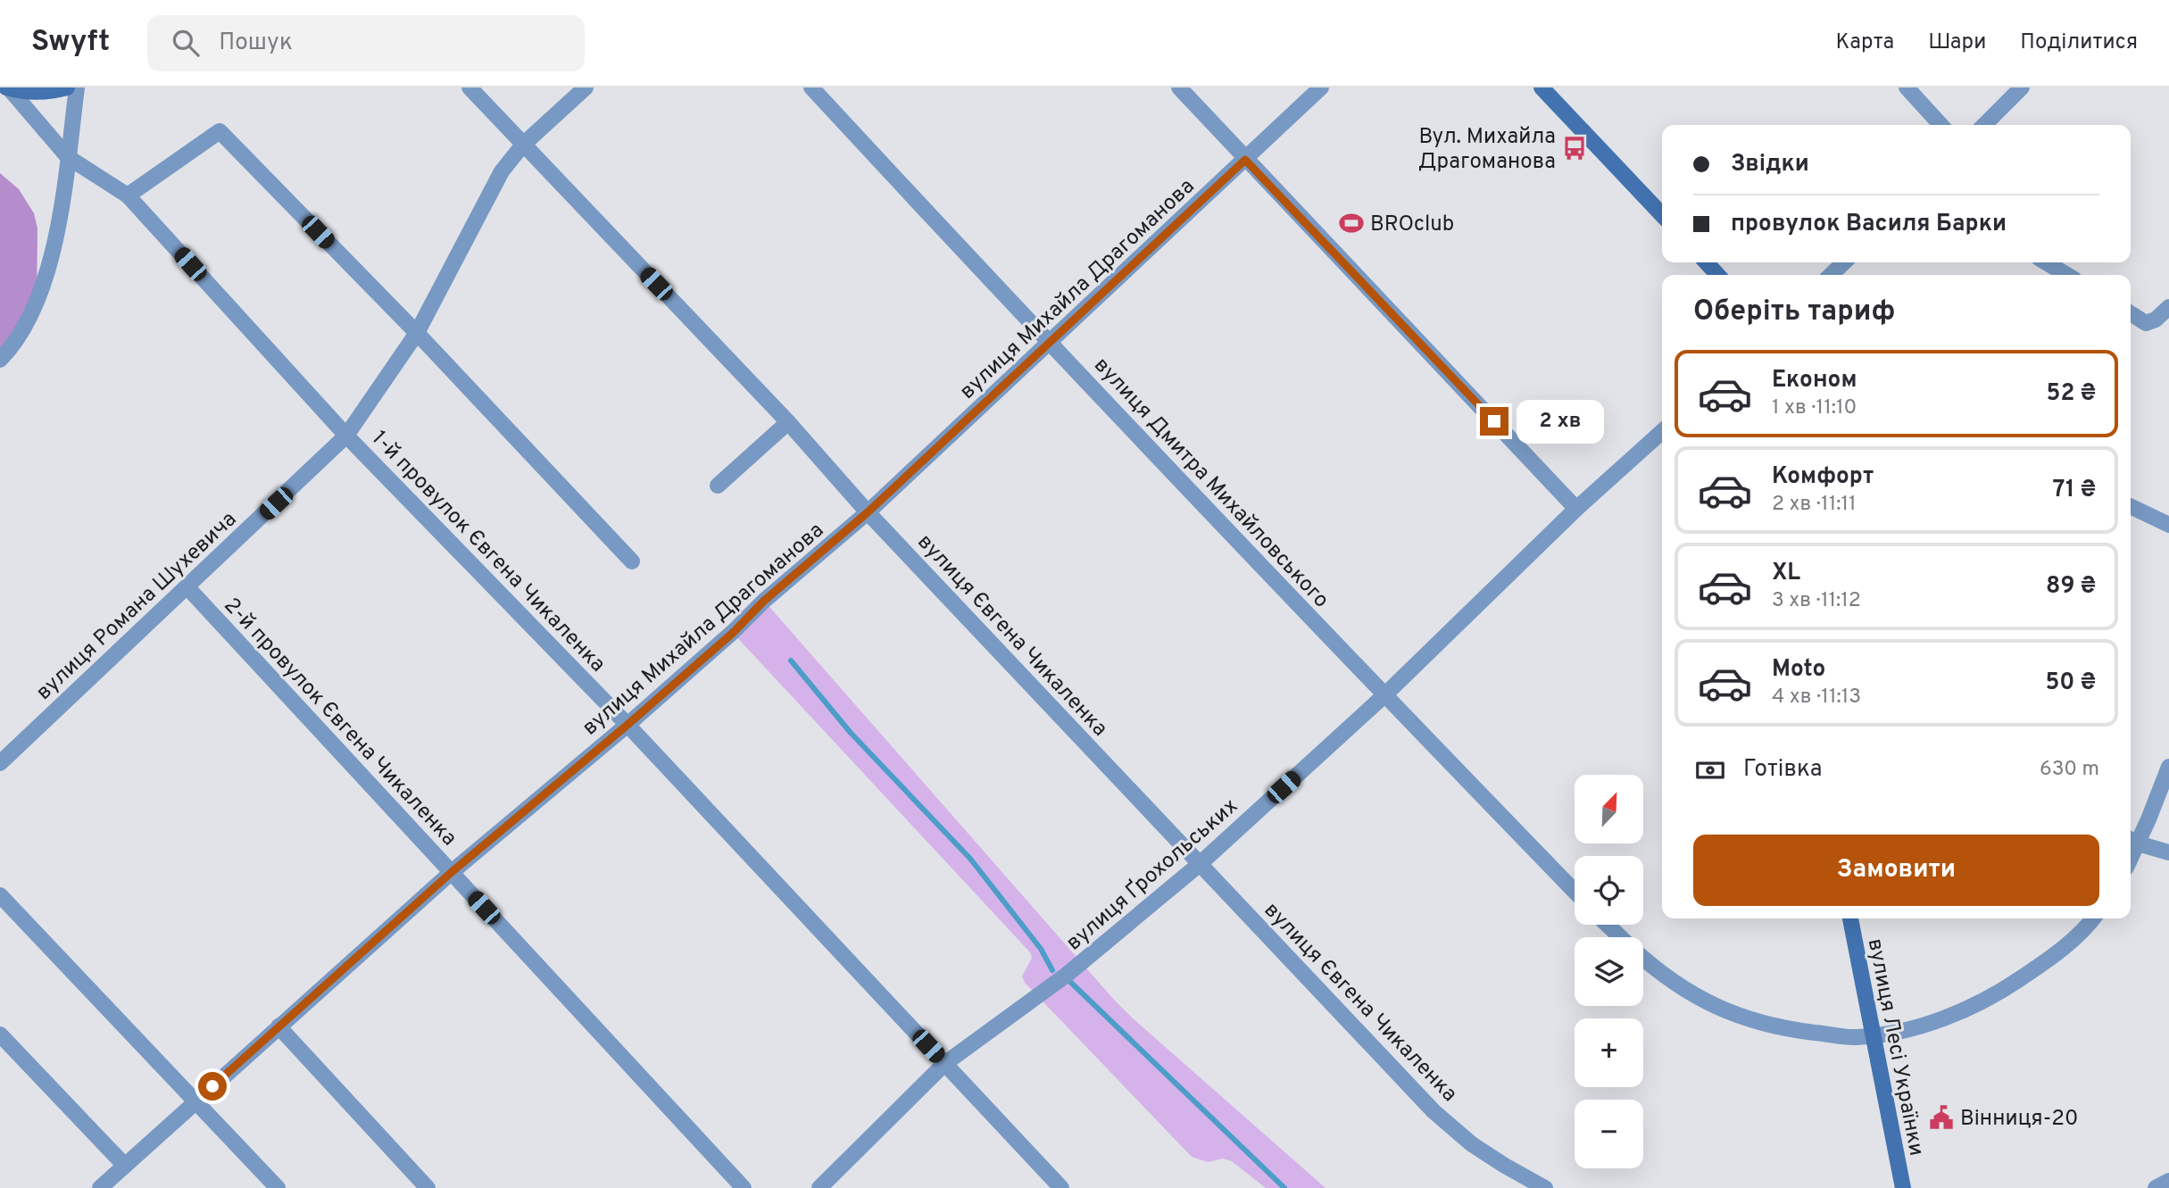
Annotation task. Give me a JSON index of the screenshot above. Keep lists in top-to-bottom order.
{
  "streets": {
    "main road": ["вулиця Лесі Українки"],
    "street": [
      "вулиця Михайла Драгоманова",
      "вулиця Дмитра Михайловського",
      "1-й провулок Євгена Чикаленка",
      "вулиця Романа Шухевича",
      "вулиця Євгена Чикаленка",
      "2-й провулок Євгена Чикаленка",
      "вулиця Ґрохольських"
    ]
  },
  "crossings": [
    ["вулиця Михайла Драгоманова", "вулиця Дмитра Михайловського"],
    ["вулиця Михайла Драгоманова", "1-й провулок Євгена Чикаленка"],
    ["вулиця Михайла Драгоманова", "вулиця Євгена Чикаленка"],
    ["вулиця Михайла Драгоманова", "2-й провулок Євгена Чикаленка"],
    ["вулиця Дмитра Михайловського", "вулиця Ґрохольських"],
    ["1-й провулок Євгена Чикаленка", "вулиця Романа Шухевича"],
    ["1-й провулок Євгена Чикаленка", "вулиця Ґрохольських"],
    ["вулиця Романа Шухевича", "вулиця Євгена Чикаленка"],
    ["вулиця Романа Шухевича", "2-й провулок Євгена Чикаленка"],
    ["вулиця Євгена Чикаленка", "вулиця Ґрохольських"]
  ],
  "places": {
    "bus stop": ["Вул. Михайла Драгоманова"],
    "sports": ["BROclub"],
    "public building": ["Вінниця-20"]
  },
  "north": "top right",
  "page": {
    "header": "Swyft",
    "search": "Пошук",
    "nav": ["Карта", "Шари", "Поділитися"],
    "banner": ["Звідки", "провулок Василя Барки"],
    "heading": "Оберіть тариф",
    "list": [
      {
        "name": "Економ",
        "note": "1 хв · 11:10",
        "value": "52 ₴"
      },
      {
        "name": "Комфорт",
        "note": "2 хв · 11:11",
        "value": "71 ₴"
      },
      {
        "name": "XL",
        "note": "3 хв · 11:12",
        "value": "89 ₴"
      },
      {
        "name": "Moto",
        "note": "4 хв · 11:13",
        "value": "50 ₴"
      }
    ],
    "bubble": "2 хв",
    "pay": ["Готівка", "630 m"],
    "map_buttons": ["+", "−"],
    "buttons": "Замовити"
  }
}
